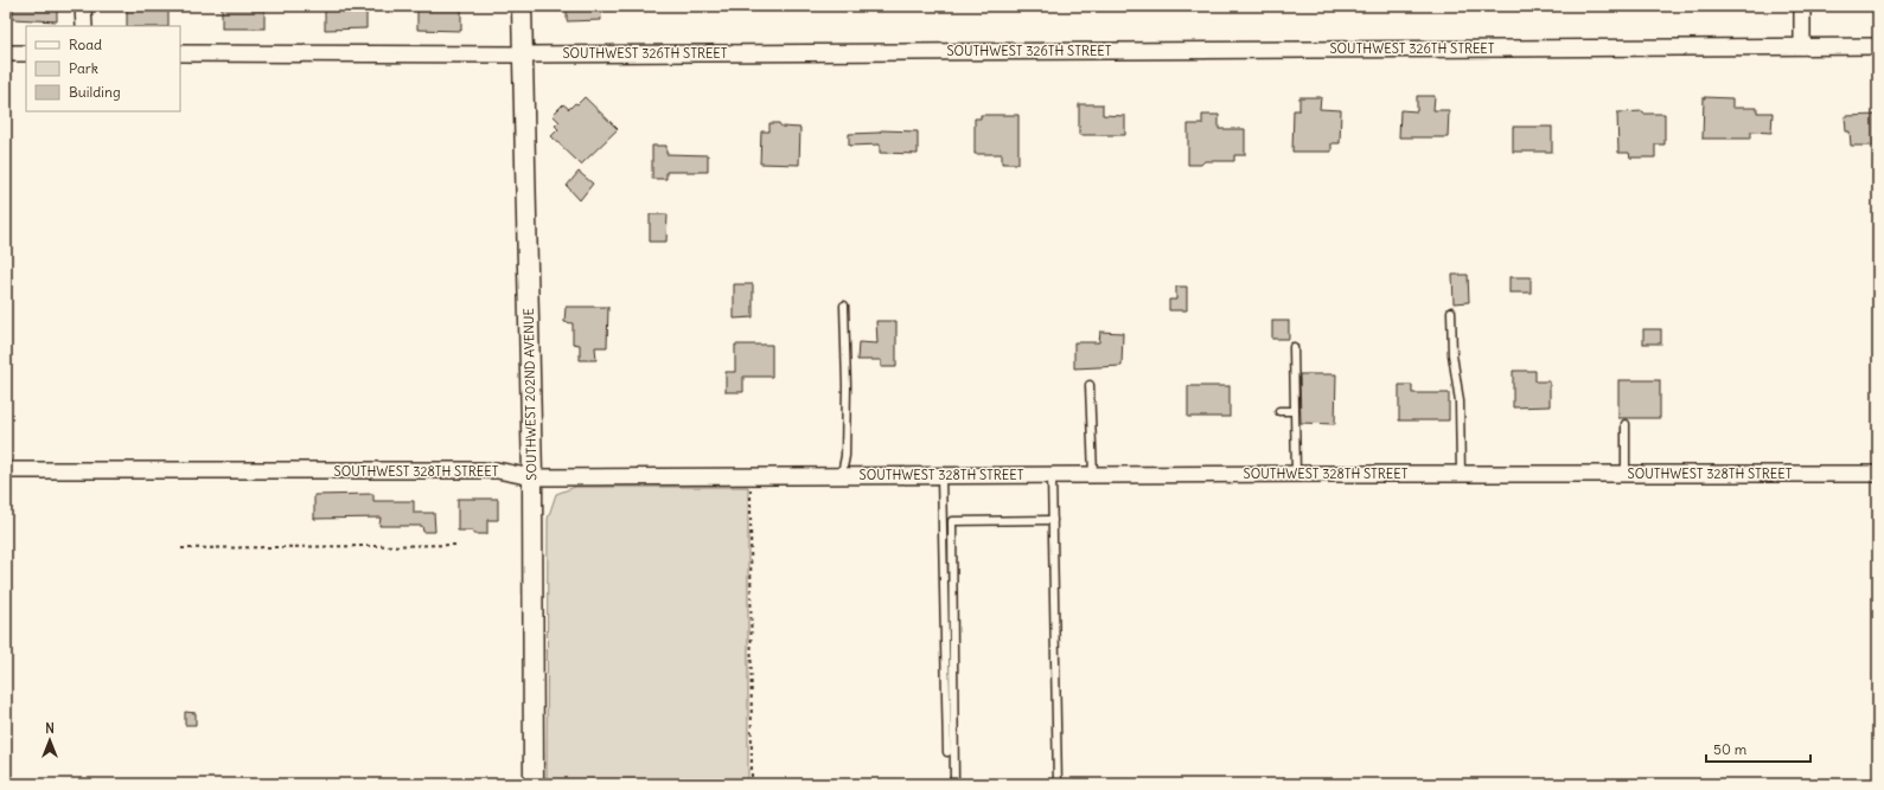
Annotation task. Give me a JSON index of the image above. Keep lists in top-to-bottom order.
{
  "streets": {
    "street": ["SOUTHWEST 326TH STREET", "SOUTHWEST 202ND AVENUE", "SOUTHWEST 328TH STREET"]
  },
  "crossings": [
    ["SOUTHWEST 326TH STREET", "SOUTHWEST 202ND AVENUE"],
    ["SOUTHWEST 202ND AVENUE", "SOUTHWEST 328TH STREET"]
  ],
  "legend": ["Road", "Park", "Building"],
  "scale_bar": "50 m",
  "north": "top"
}
